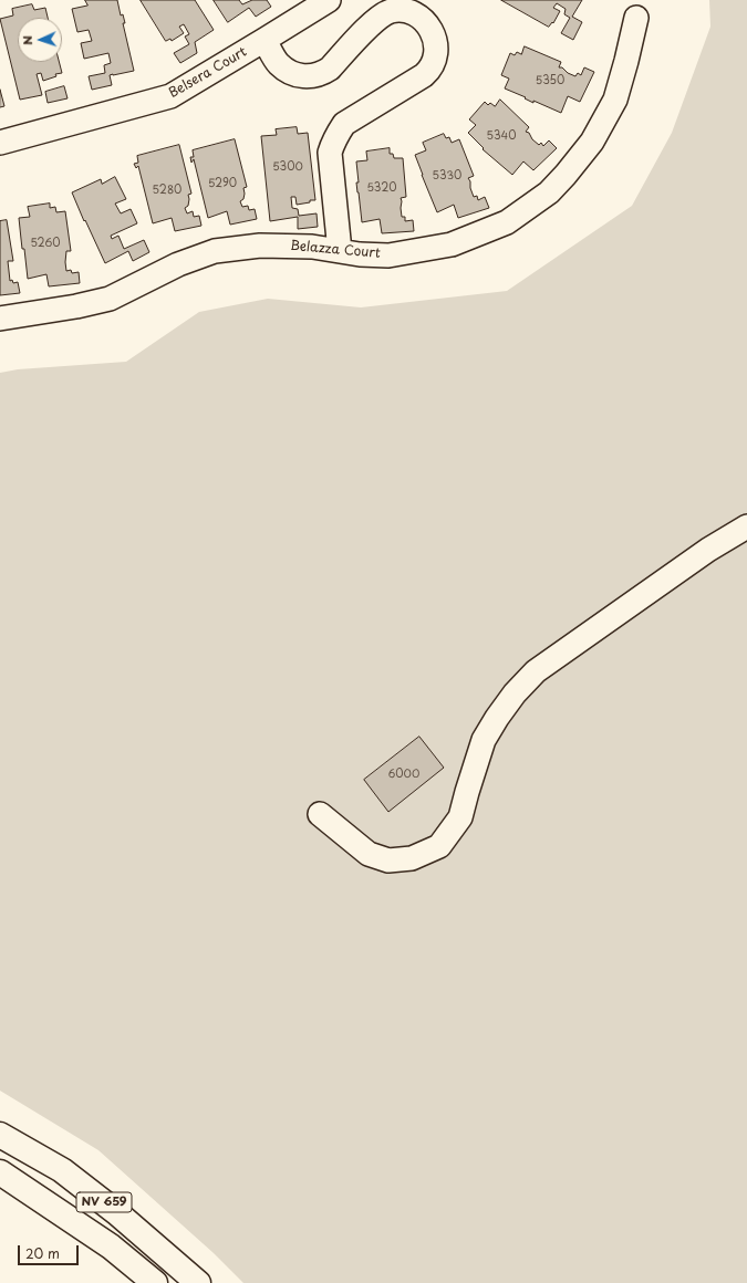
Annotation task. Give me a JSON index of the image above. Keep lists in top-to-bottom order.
{
  "streets": {
    "main road": ["NV 659"],
    "street": ["Belsera Court", "Belazza Court"]
  },
  "house_numbers": [
    "5350",
    "5340",
    "5300",
    "5330",
    "5290",
    "5320",
    "5280",
    "5260",
    "6000"
  ],
  "scale_bar": "20 m",
  "north": "left"
}
